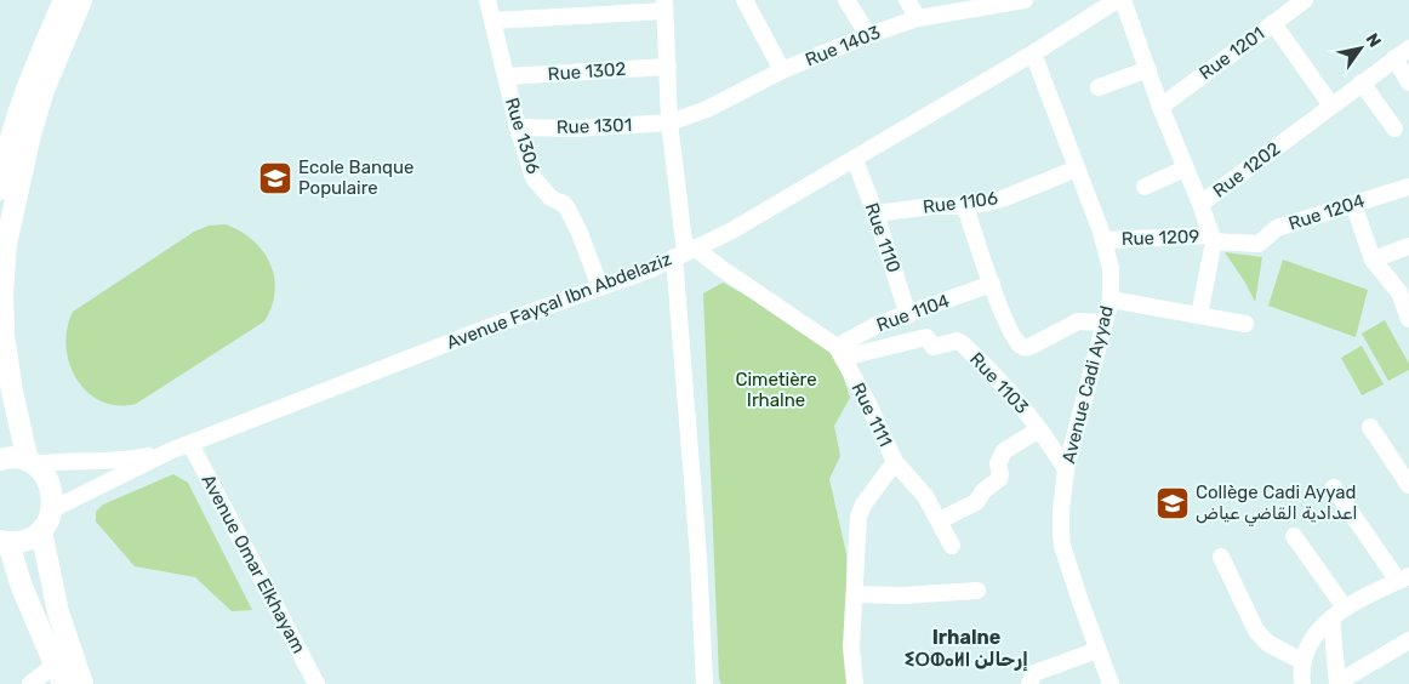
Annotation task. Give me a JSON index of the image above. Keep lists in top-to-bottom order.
{
  "streets": {
    "street": [
      "Rue 1403",
      "Rue 1201",
      "Rue 1302",
      "Rue 1301",
      "Rue 1306",
      "Rue 1202",
      "Rue 1106",
      "Rue 1204",
      "Rue 1110",
      "Rue 1209",
      "Avenue Fayçal Ibn Abdelaziz",
      "Rue 1104",
      "Rue 1103",
      "Avenue Cadi Ayyad",
      "Rue 1111",
      "Avenue Omar Elkhayam"
    ]
  },
  "crossings": [
    ["Rue 1403", "Rue 1301"],
    ["Rue 1201", "Rue 1202"],
    ["Rue 1302", "Rue 1306"],
    ["Rue 1301", "Rue 1306"],
    ["Rue 1306", "Avenue Fayçal Ibn Abdelaziz"],
    ["Rue 1202", "Avenue Fayçal Ibn Abdelaziz"],
    ["Rue 1106", "Rue 1110"],
    ["Rue 1106", "Avenue Cadi Ayyad"],
    ["Rue 1204", "Rue 1209"],
    ["Rue 1110", "Avenue Fayçal Ibn Abdelaziz"],
    ["Rue 1110", "Rue 1104"],
    ["Rue 1110", "Rue 1103"],
    ["Rue 1209", "Avenue Cadi Ayyad"],
    ["Avenue Fayçal Ibn Abdelaziz", "Avenue Cadi Ayyad"],
    ["Avenue Fayçal Ibn Abdelaziz", "Rue 1111"],
    ["Avenue Fayçal Ibn Abdelaziz", "Avenue Omar Elkhayam"],
    ["Rue 1104", "Rue 1103"],
    ["Rue 1104", "Rue 1111"],
    ["Rue 1103", "Avenue Cadi Ayyad"],
    ["Rue 1103", "Rue 1111"]
  ],
  "districts": ["Irhalne ⵉⵔⵀⴰⵍⵏ إرحالن"],
  "parks": ["Cimetière Irhalne"],
  "places": {
    "school or university": ["Ecole Banque Populaire", "Collège Cadi Ayyad اعدادية القاضي عياض"]
  },
  "north": "top right"
}
